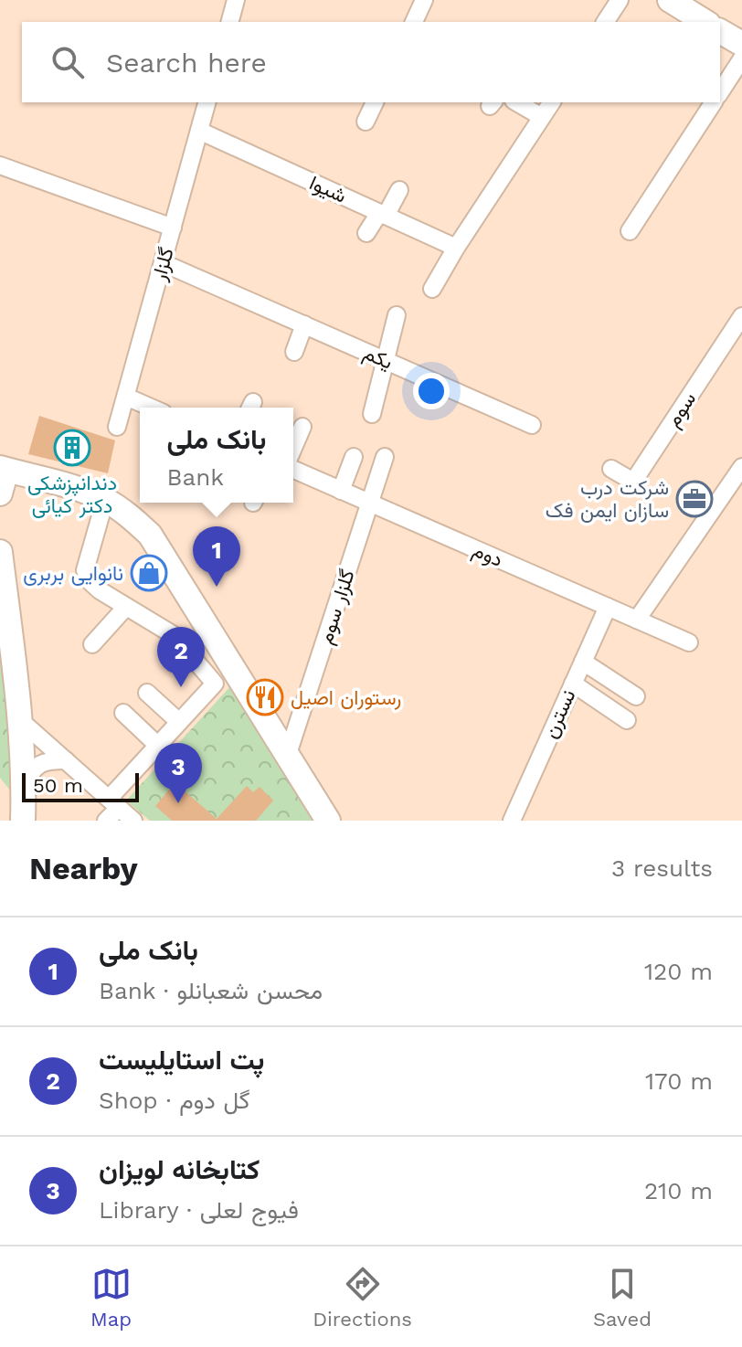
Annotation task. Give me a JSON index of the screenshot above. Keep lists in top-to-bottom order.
{
  "streets": {
    "street": [
      "شیوا",
      "گلزار",
      "یکم",
      "سوم",
      "دوم",
      "گلزار سوم",
      "نسترن"
    ]
  },
  "crossings": [
    ["شیوا", "گلزار"],
    ["گلزار", "یکم"],
    ["دوم", "گلزار سوم"],
    ["دوم", "نسترن"]
  ],
  "places": {
    "building": ["دندانپزشکی دکتر کیائی"],
    "office": ["شرکت درب سازان ایمن فک"],
    "shop": ["نانوایی بربری"],
    "restaurant": ["رستوران اصیل"]
  },
  "scale_bar": "50 m",
  "page": {
    "search": "Search here",
    "popup": ["بانک ملی", "Bank"],
    "pins": ["1", "2", "3"],
    "scale": "50 m",
    "heading": ["Nearby", "3 results"],
    "list": [
      {
        "mark": "1",
        "name": "بانک ملی",
        "note": "Bank · محسن شعبانلو",
        "value": "120 m"
      },
      {
        "mark": "2",
        "name": "پت استایلیست",
        "note": "Shop · گل دوم",
        "value": "170 m"
      },
      {
        "mark": "3",
        "name": "کتابخانه لویزان",
        "note": "Library · فیوج لعلی",
        "value": "210 m"
      }
    ],
    "nav": ["Map", "Directions", "Saved"]
  }
}
